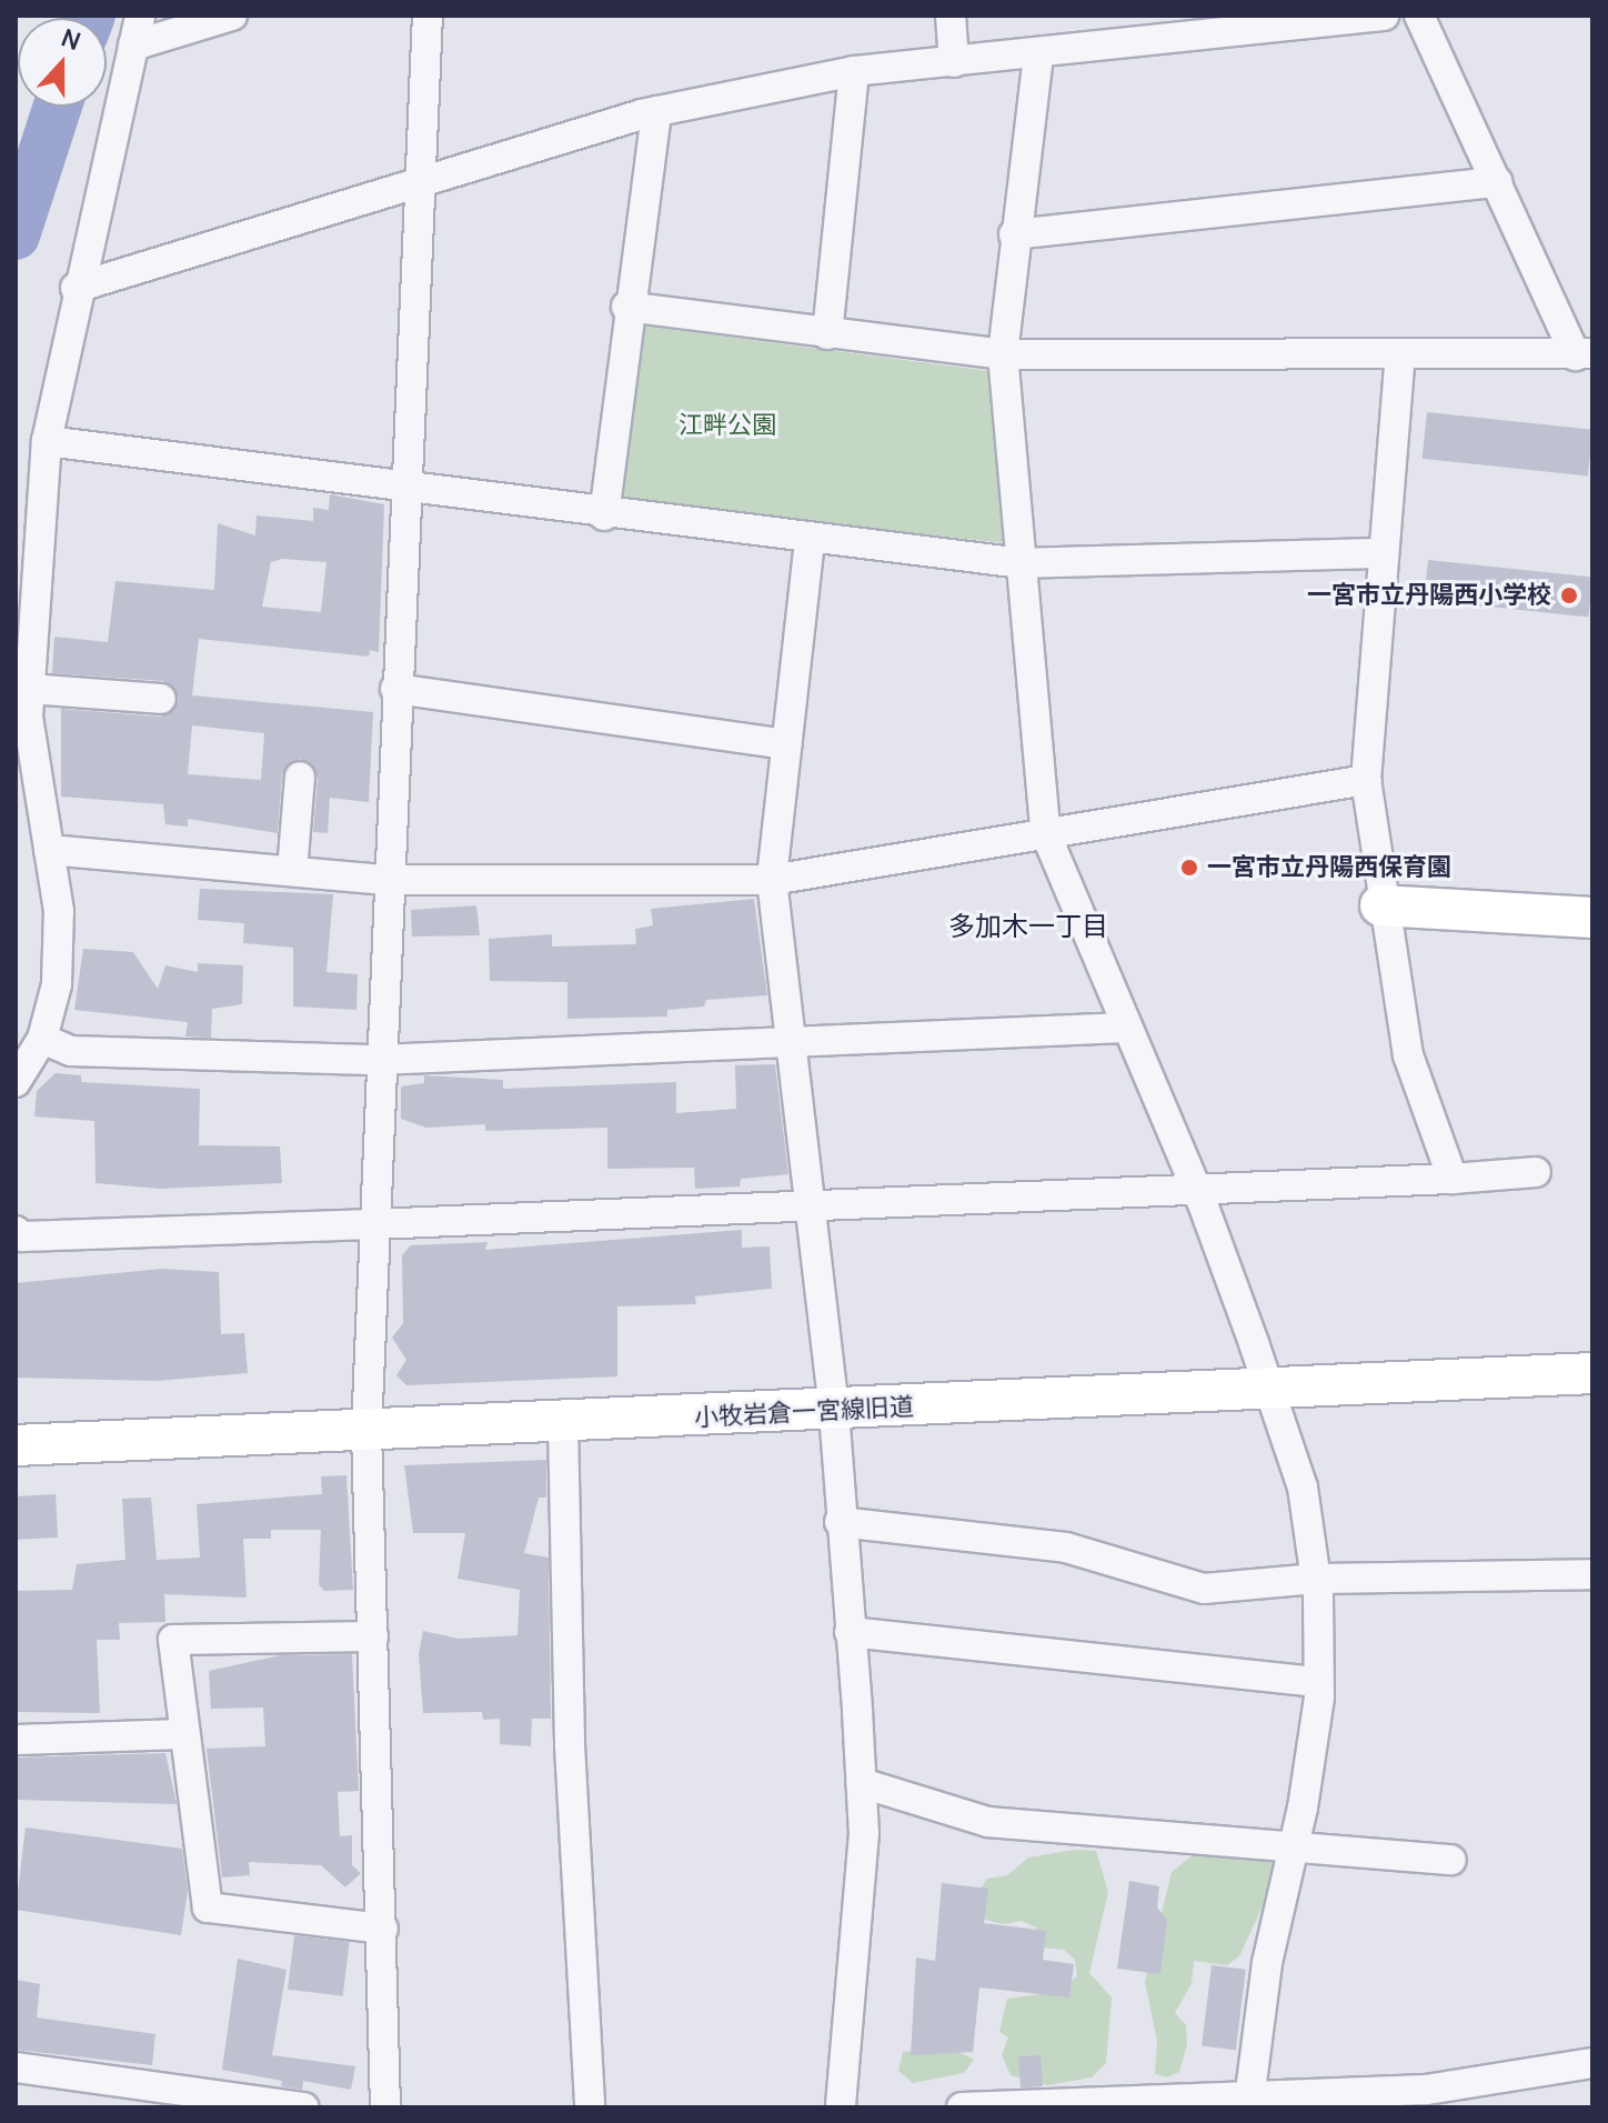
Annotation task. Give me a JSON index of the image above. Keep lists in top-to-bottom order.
{
  "streets": {
    "street": ["小牧岩倉一宮線旧道"]
  },
  "districts": ["多加木一丁目"],
  "parks": ["江畔公園"],
  "places": ["一宮市立丹陽西小学校", "一宮市立丹陽西保育園"],
  "north": "top"
}
